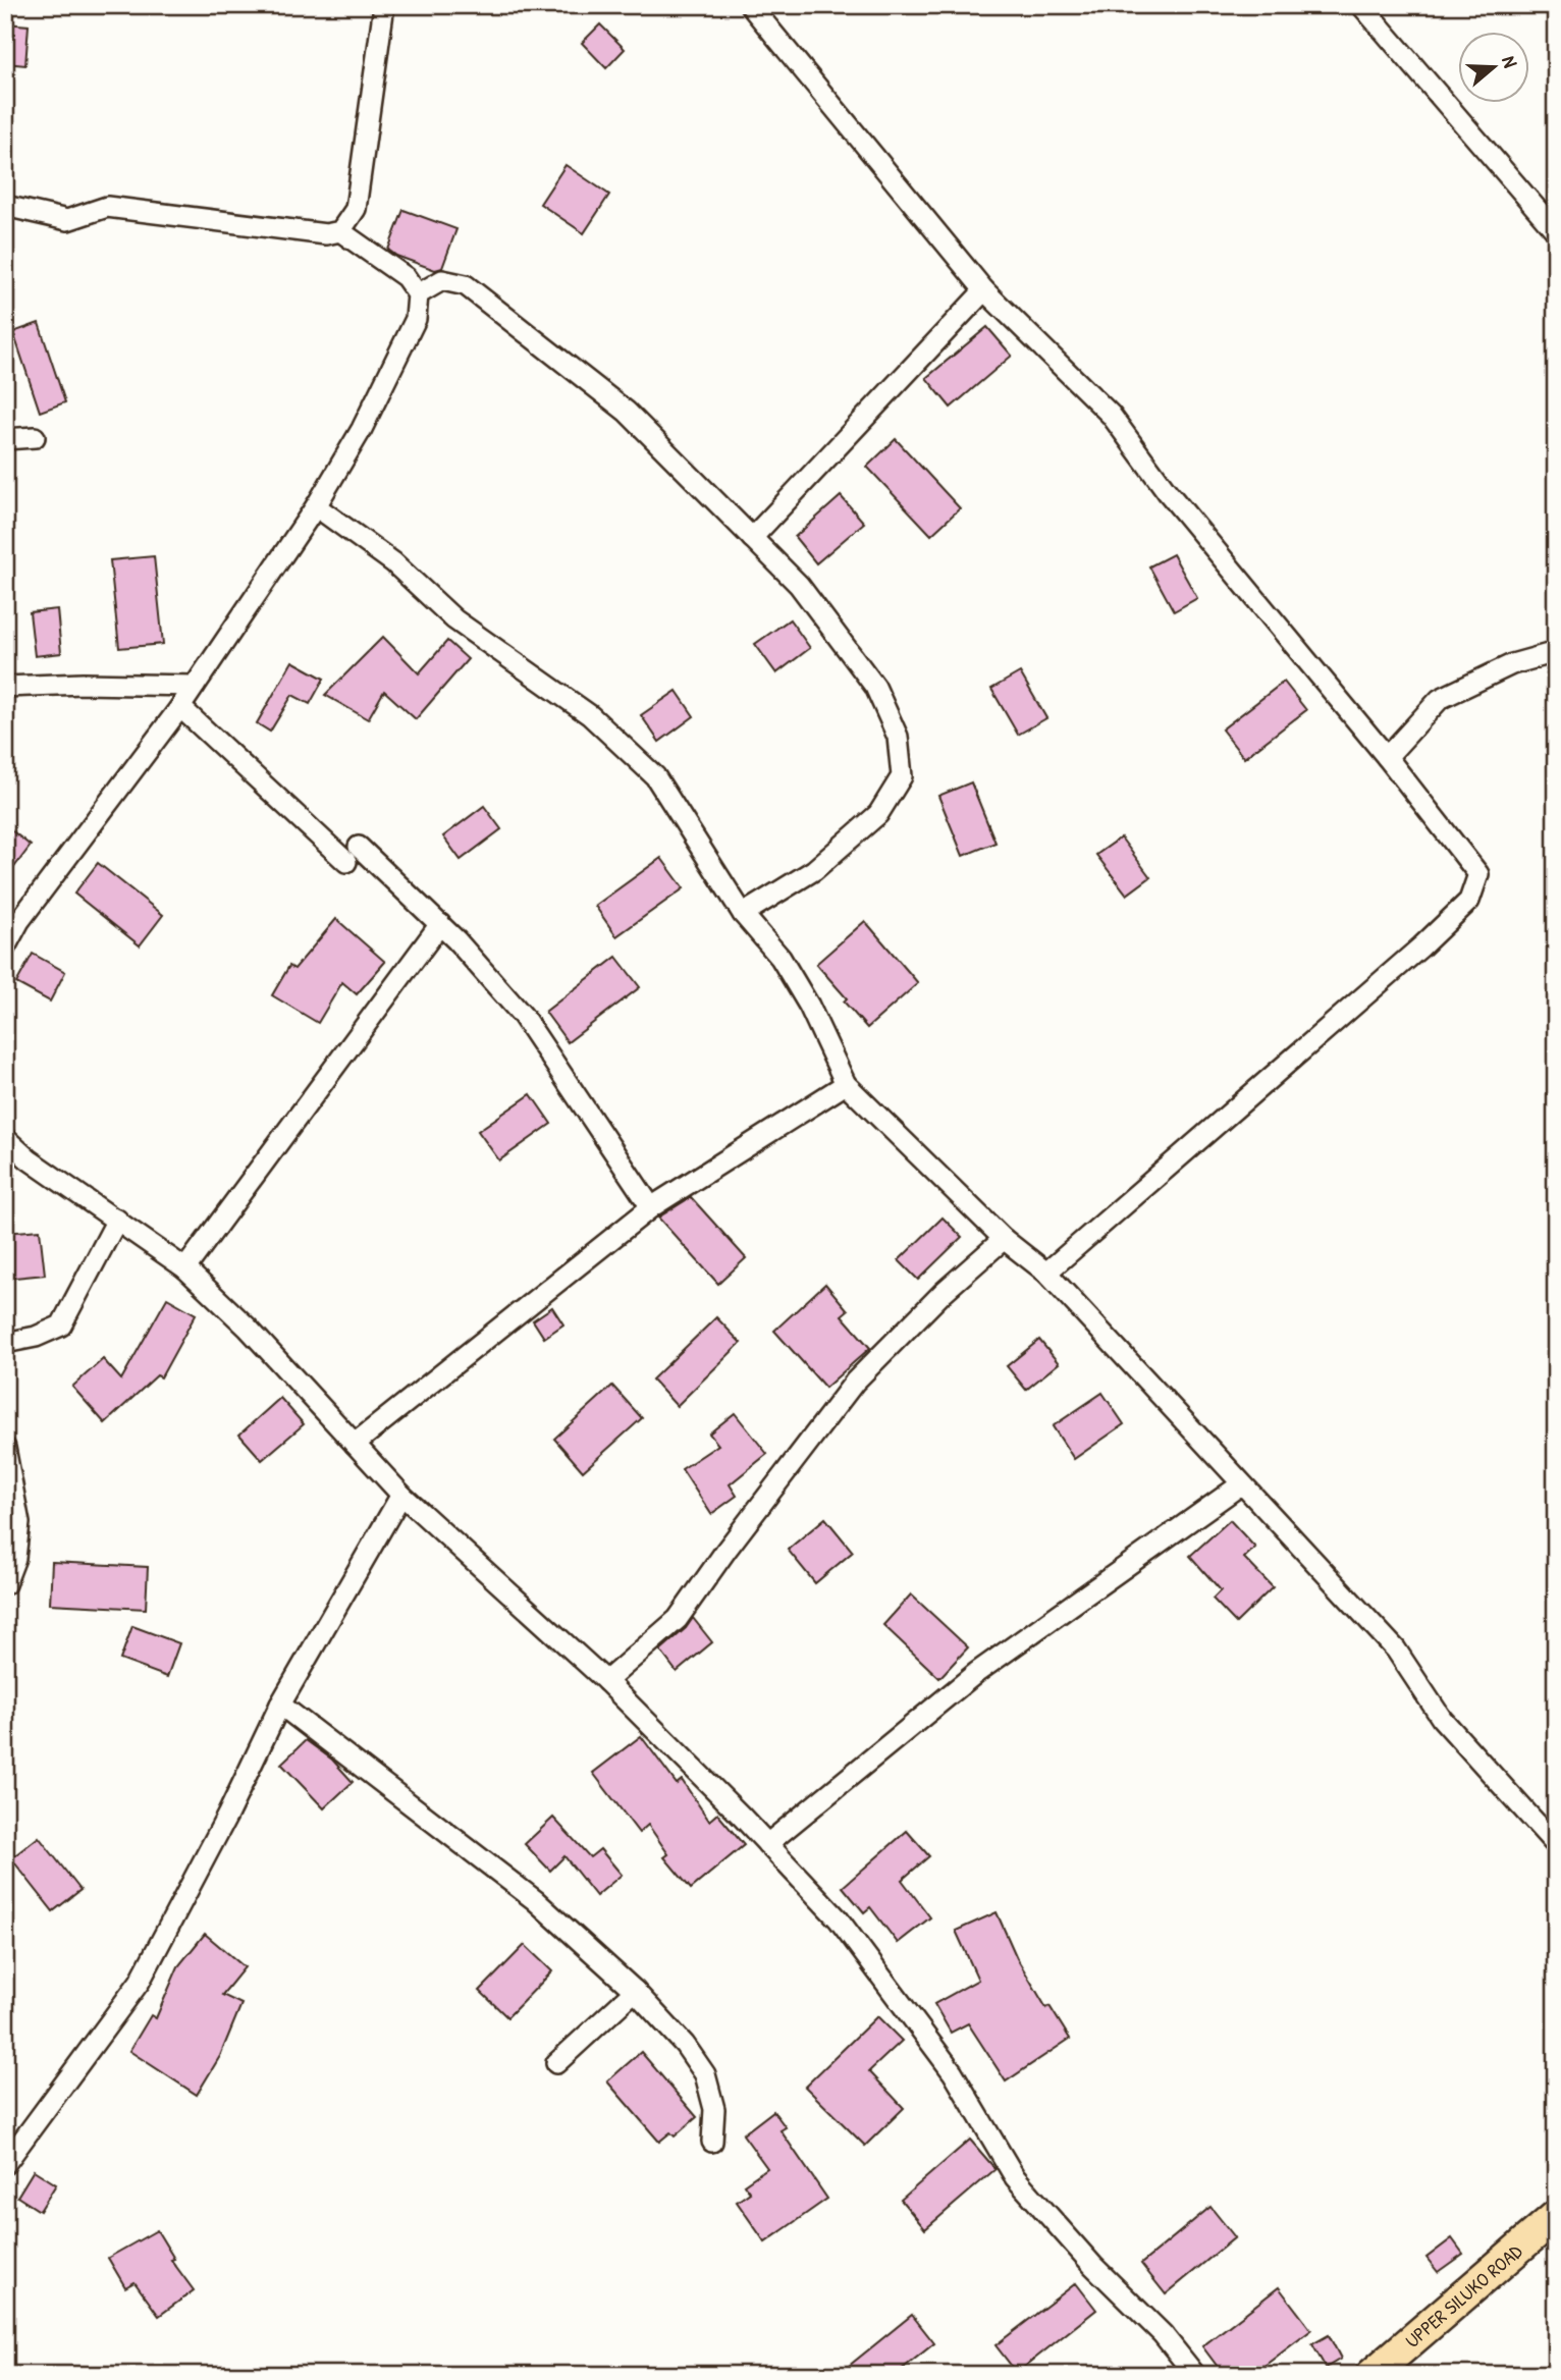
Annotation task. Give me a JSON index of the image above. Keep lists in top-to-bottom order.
{
  "streets": {
    "main road": ["UPPER SILUKO ROAD"]
  },
  "north": "right"
}
